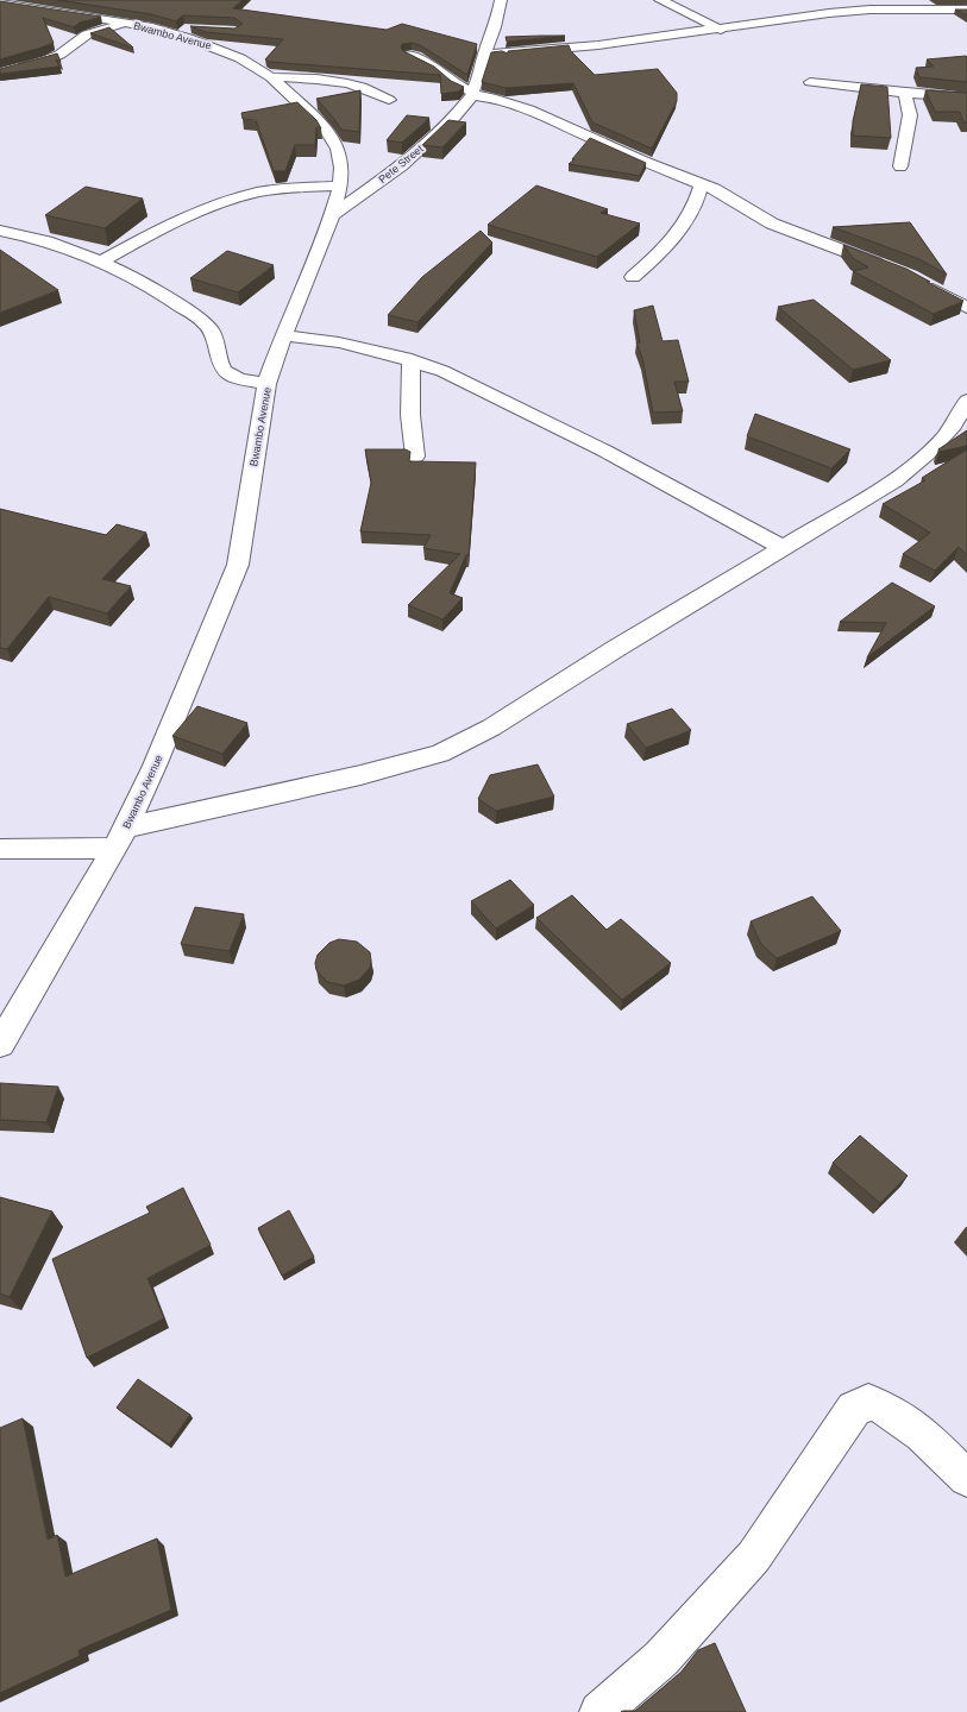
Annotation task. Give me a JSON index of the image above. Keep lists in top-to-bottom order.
{
  "streets": {
    "street": ["Bwambo Avenue", "Pete Street"]
  },
  "crossings": [
    ["Bwambo Avenue", "Pete Street"]
  ]
}
